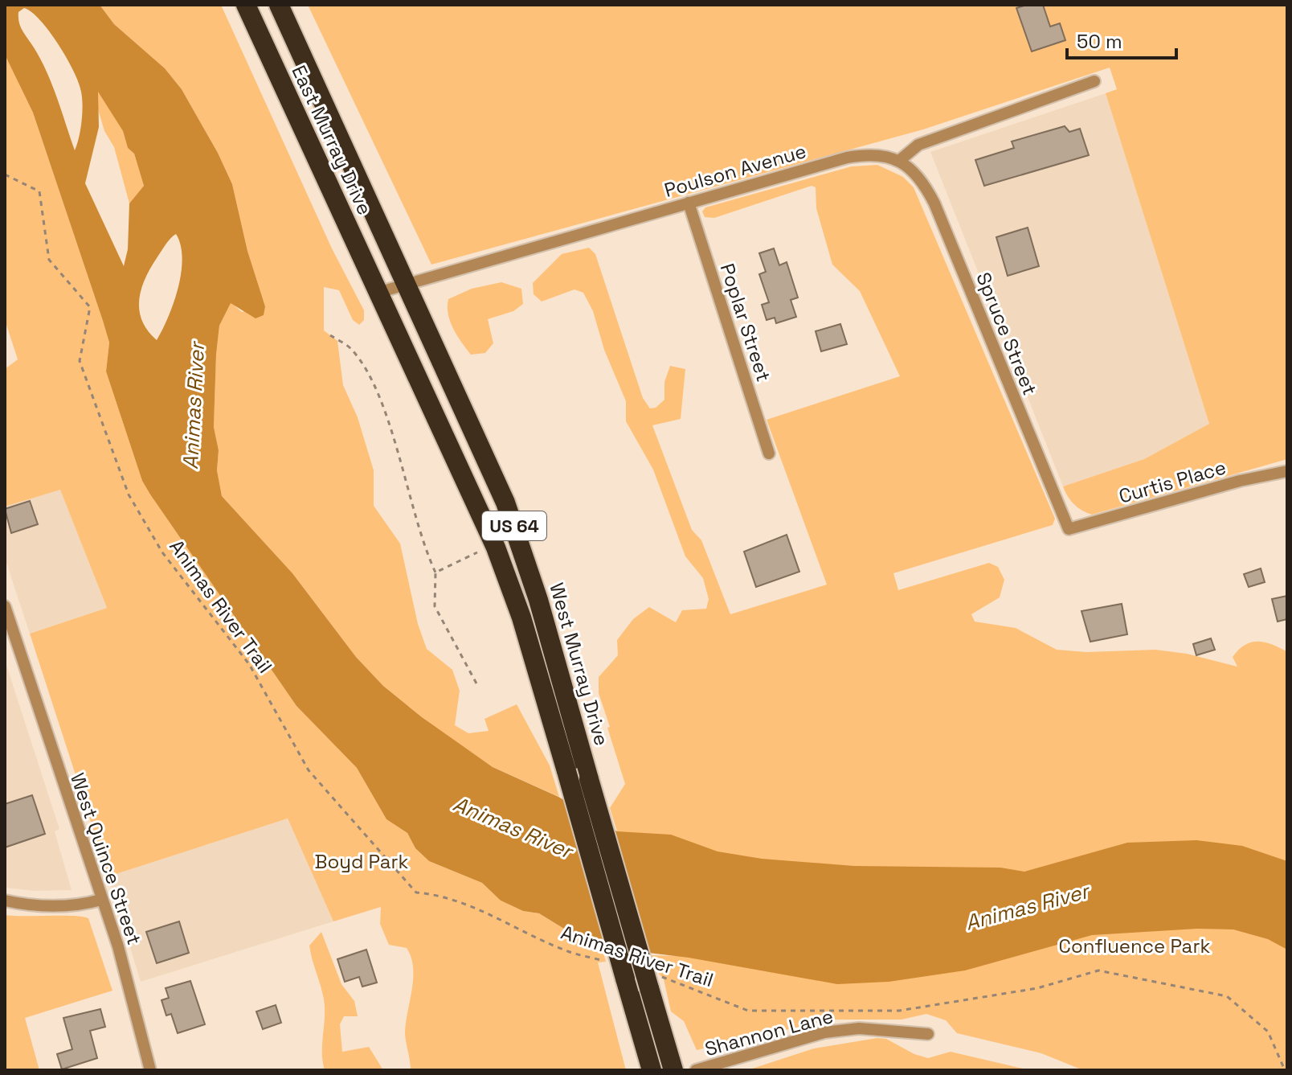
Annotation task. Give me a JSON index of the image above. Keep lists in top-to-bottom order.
{
  "streets": {
    "highway": ["East Murray Drive", "US 64", "West Murray Drive"],
    "street": [
      "Poulson Avenue",
      "Poplar Street",
      "Spruce Street",
      "Curtis Place",
      "West Quince Street",
      "Shannon Lane"
    ],
    "path": ["Animas River Trail"]
  },
  "crossings": [
    ["East Murray Drive", "Poulson Avenue"],
    ["East Murray Drive", "US 64"],
    ["East Murray Drive", "West Murray Drive"],
    ["Poulson Avenue", "Poplar Street"],
    ["Poulson Avenue", "Spruce Street"],
    ["Poulson Avenue", "US 64"],
    ["Poulson Avenue", "West Murray Drive"],
    ["Spruce Street", "Curtis Place"],
    ["US 64", "Animas River Trail"],
    ["Animas River Trail", "West Murray Drive"]
  ],
  "water": ["Animas River"],
  "parks": ["Boyd Park", "Confluence Park"],
  "scale_bar": "50 m"
}
